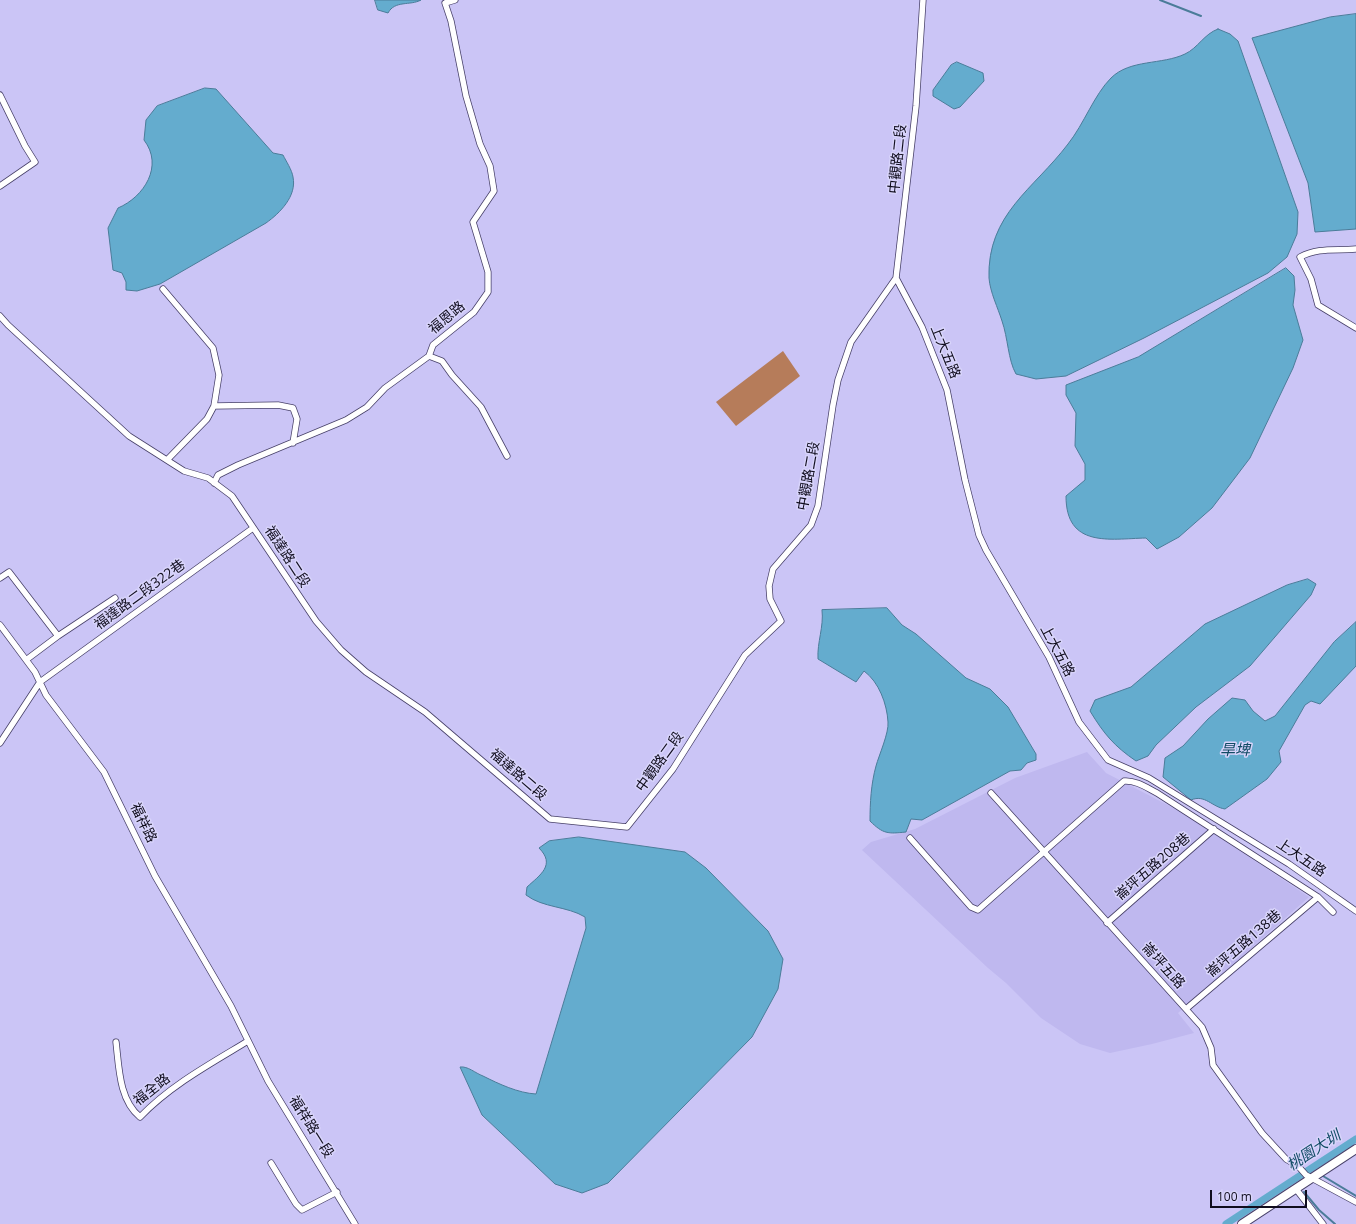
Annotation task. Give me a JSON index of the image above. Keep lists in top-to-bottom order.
{
  "streets": {
    "street": [
      "中觀路二段",
      "福恩路",
      "上大五路",
      "福達路二段",
      "福達路二段322巷",
      "福祥路",
      "崙坪五路208巷",
      "崙坪五路138巷",
      "崙坪五路",
      "福全路",
      "福祥路一段"
    ]
  },
  "crossings": [
    ["中觀路二段", "上大五路"],
    ["中觀路二段", "福達路二段"],
    ["福恩路", "福達路二段"],
    ["福達路二段", "福達路二段322巷"],
    ["福達路二段322巷", "福祥路"],
    ["福祥路", "福全路"],
    ["福祥路", "福祥路一段"],
    ["崙坪五路208巷", "崙坪五路"],
    ["崙坪五路138巷", "崙坪五路"],
    ["福全路", "福祥路一段"]
  ],
  "water": ["旱埤", "桃園大圳"],
  "scale_bar": "100 m"
}
